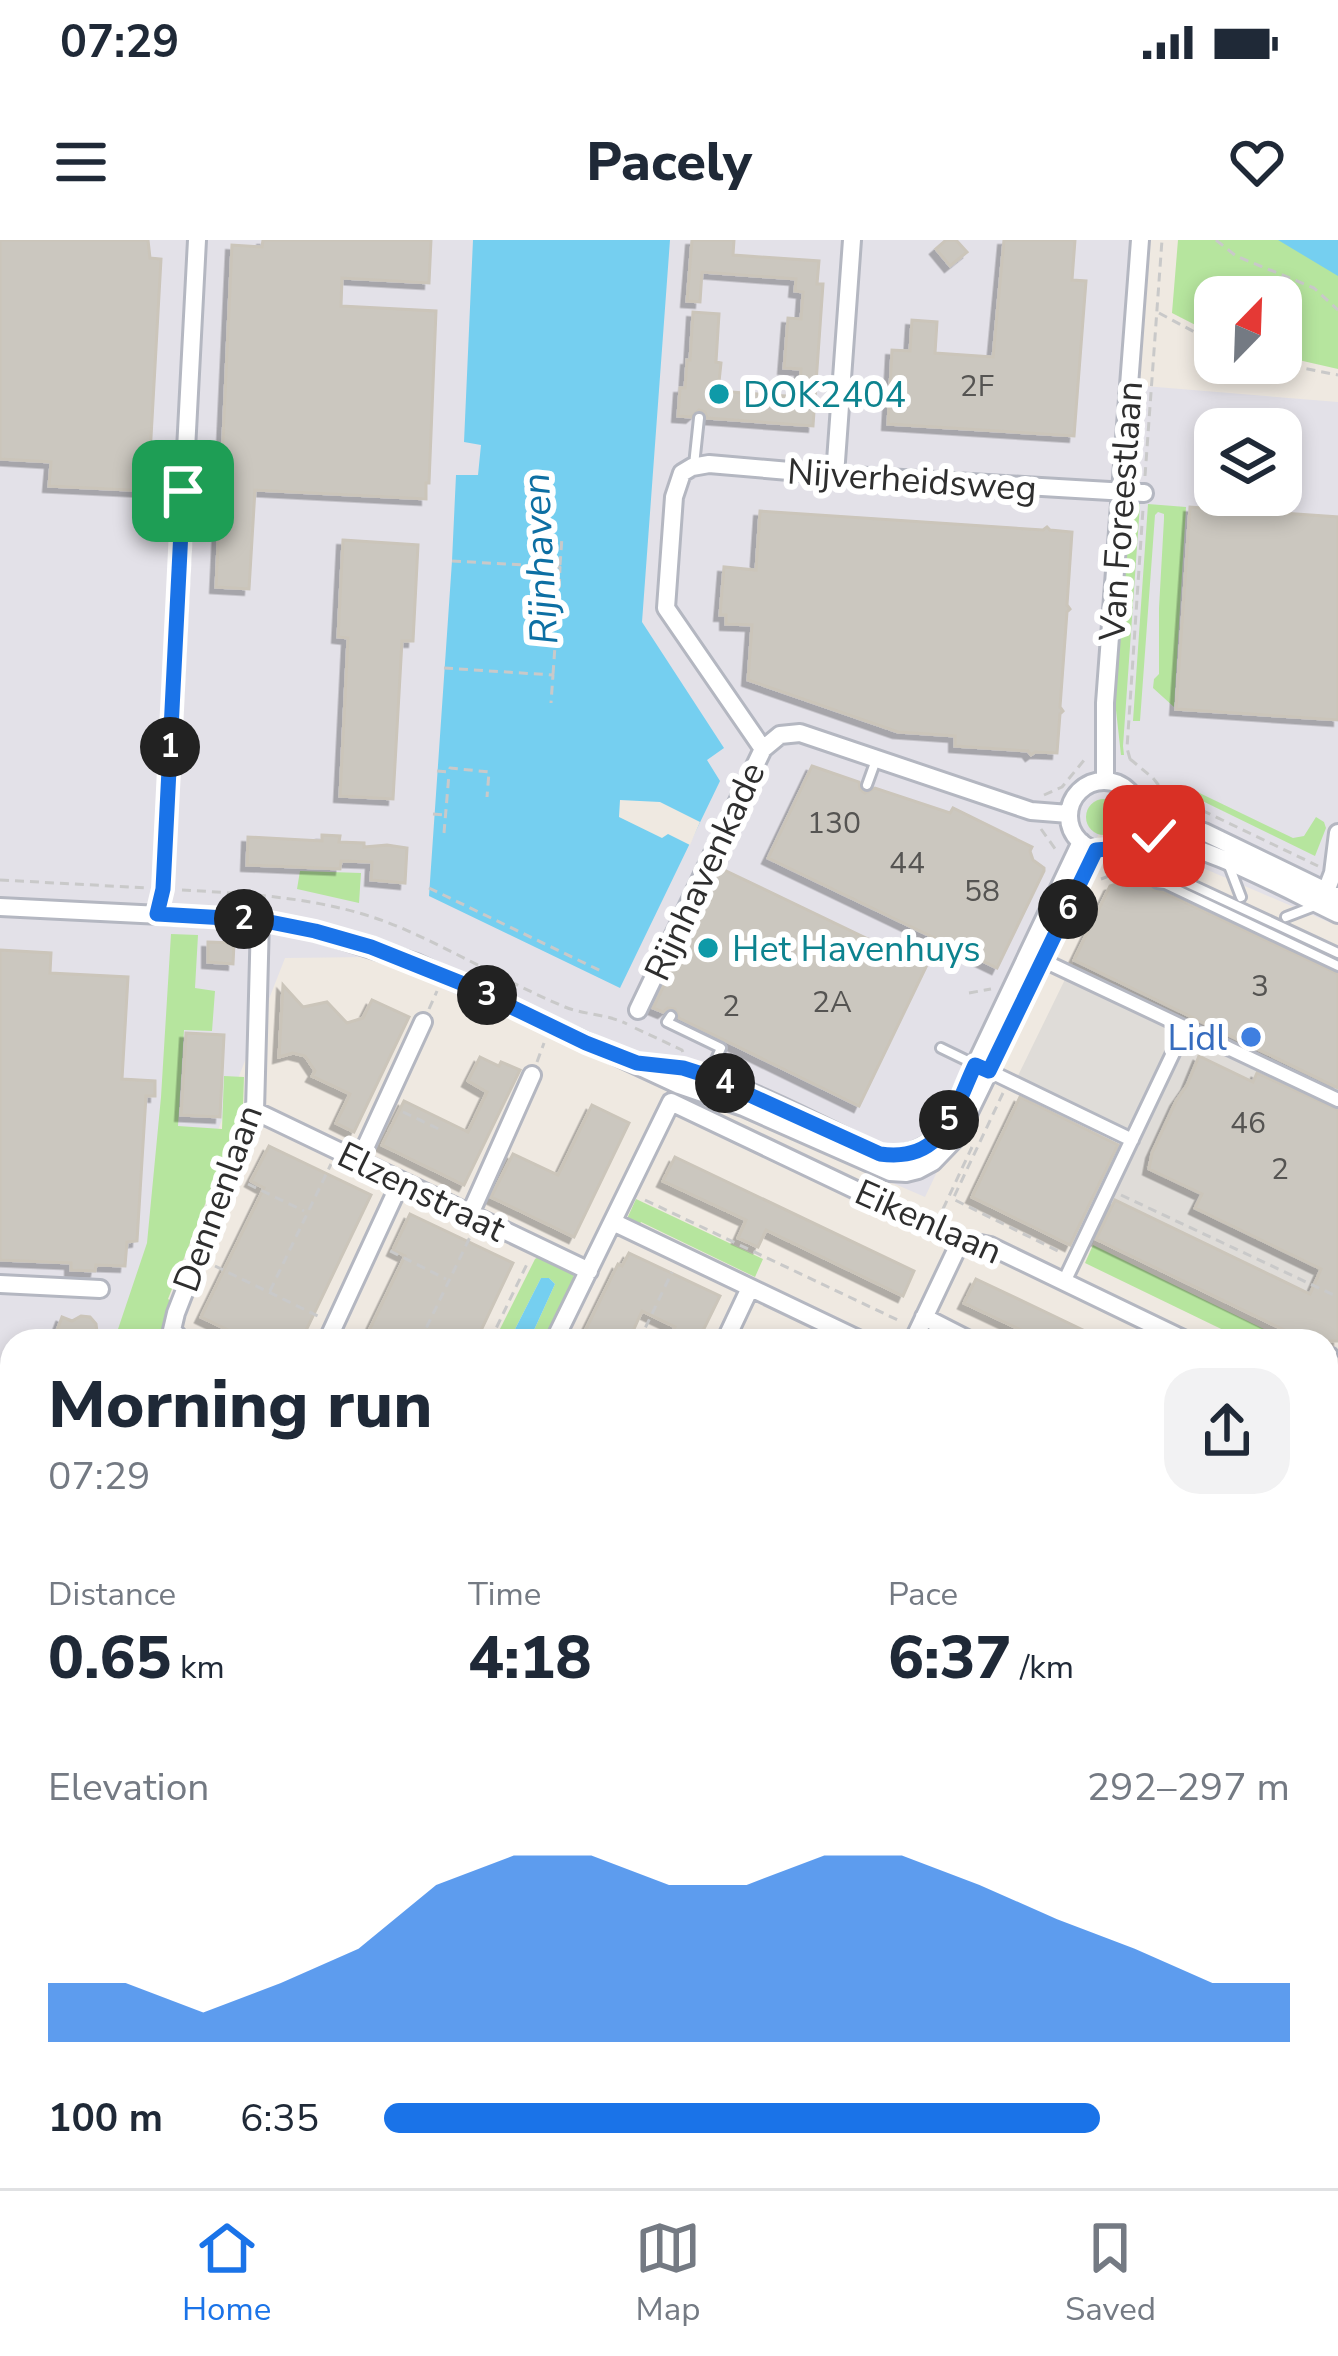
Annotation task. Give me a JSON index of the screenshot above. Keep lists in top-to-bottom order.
{
  "streets": {
    "street": [
      "Nijverheidsweg",
      "Van Foreestlaan",
      "Rijnhavenkade",
      "Elzenstraat",
      "Dennenlaan",
      "Eikenlaan"
    ]
  },
  "crossings": [
    ["Nijverheidsweg", "Van Foreestlaan"],
    ["Nijverheidsweg", "Rijnhavenkade"],
    ["Elzenstraat", "Dennenlaan"]
  ],
  "water": ["Rijnhaven"],
  "places": ["DOK2404", "Het Havenhuys", "Lidl"],
  "house_numbers": [
    "2F",
    "130",
    "44",
    "58",
    "3",
    "2A",
    "2",
    "46",
    "2"
  ],
  "north": "top right",
  "page": {
    "status": "07:29",
    "header": "Pacely",
    "pins": [
      "1",
      "6",
      "2",
      "3",
      "4",
      "5"
    ],
    "heading": ["Morning run", "07:29"],
    "stats": [
      ["Distance", "0.65 km"],
      ["Time", "4:18"],
      ["Pace", "6:37 /km"]
    ],
    "chart": ["Elevation", "292–297 m"],
    "list": [
      {
        "name": "100 m",
        "note": "6:35"
      }
    ],
    "tabs": ["Home", "Map", "Saved"]
  }
}
